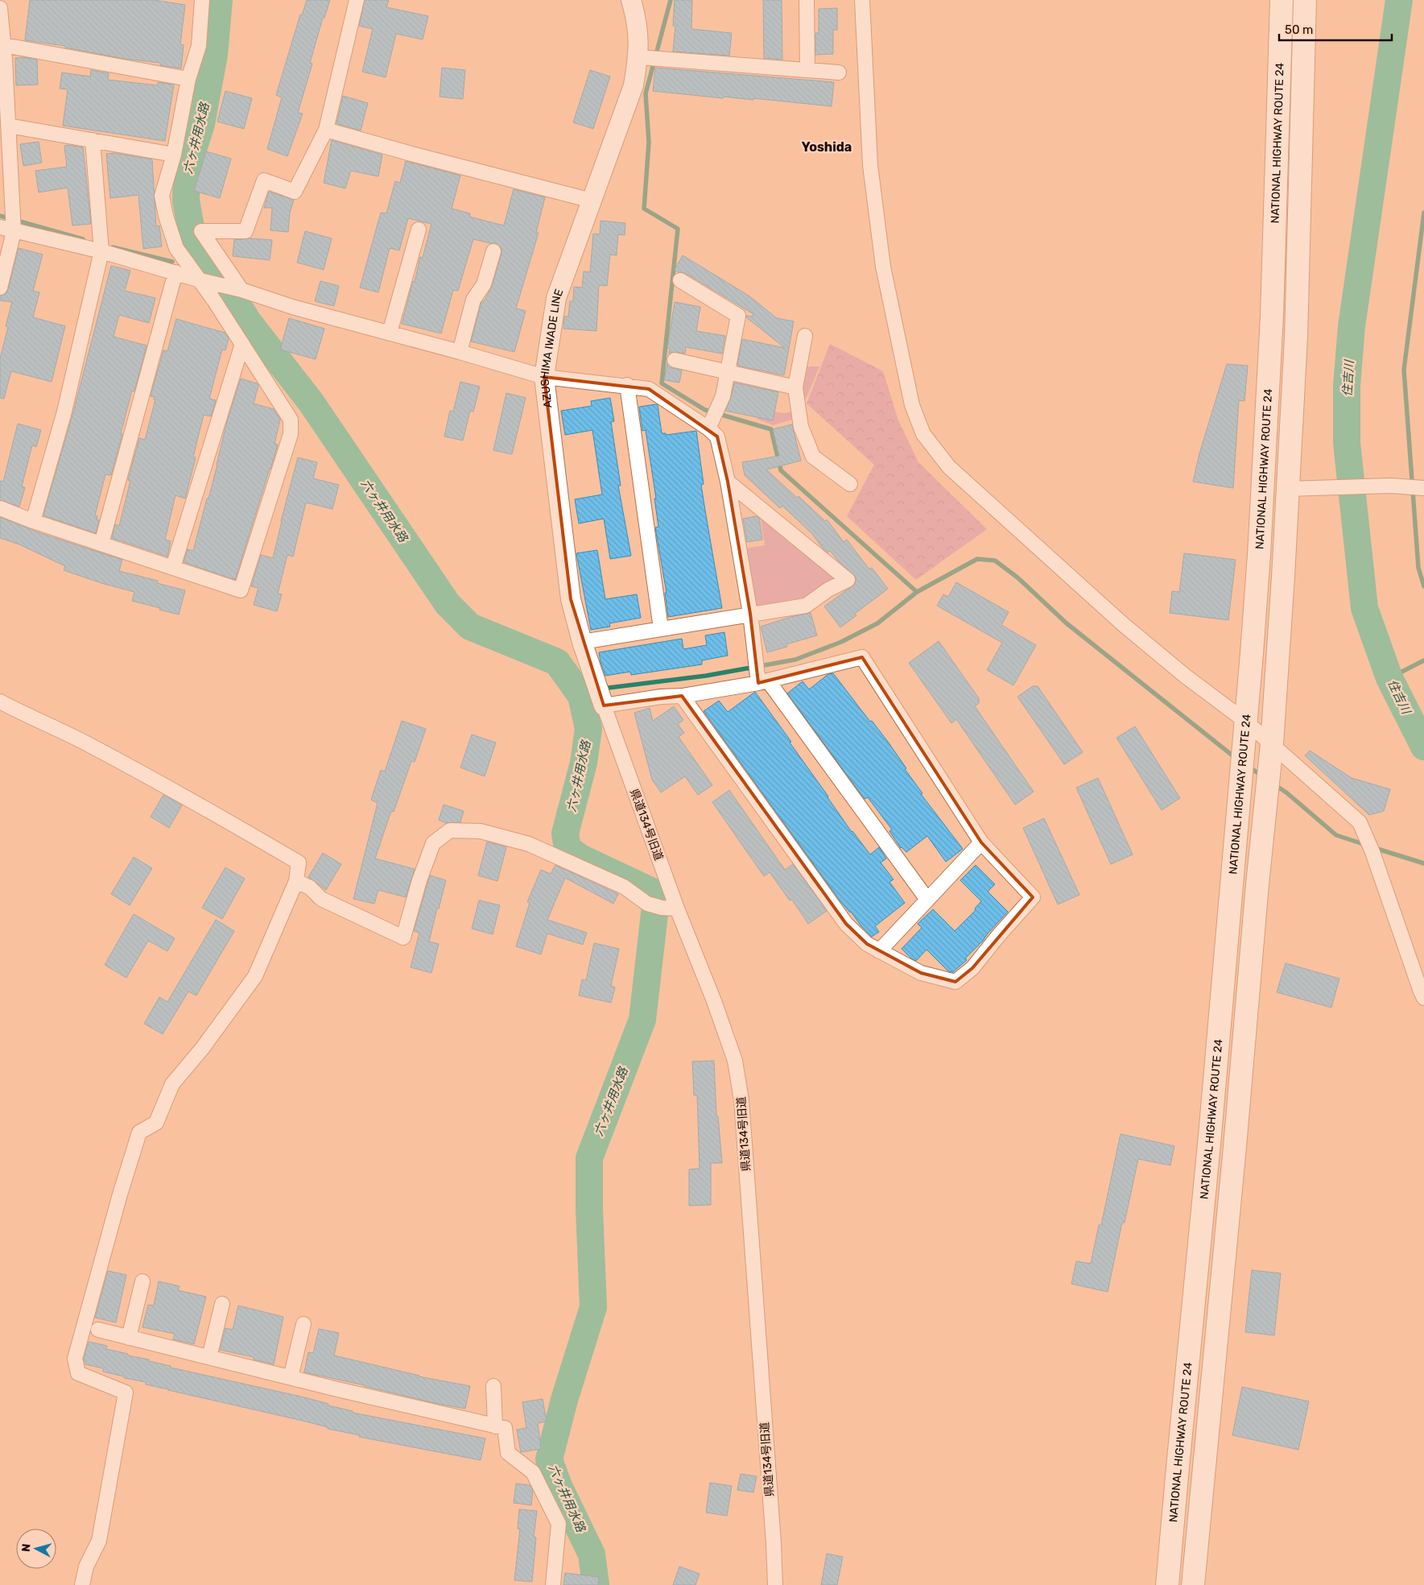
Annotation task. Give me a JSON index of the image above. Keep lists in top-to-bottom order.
{
  "streets": {
    "highway": ["NATIONAL HIGHWAY ROUTE 24"],
    "main road": ["AZUSHIMA IWADE LINE"],
    "street": ["県道134号旧道"]
  },
  "crossings": [
    ["AZUSHIMA IWADE LINE", "県道134号旧道"]
  ],
  "districts": ["Yoshida"],
  "water": ["六ヶ井用水路", "住吉川"],
  "scale_bar": "50 m",
  "north": "left"
}
